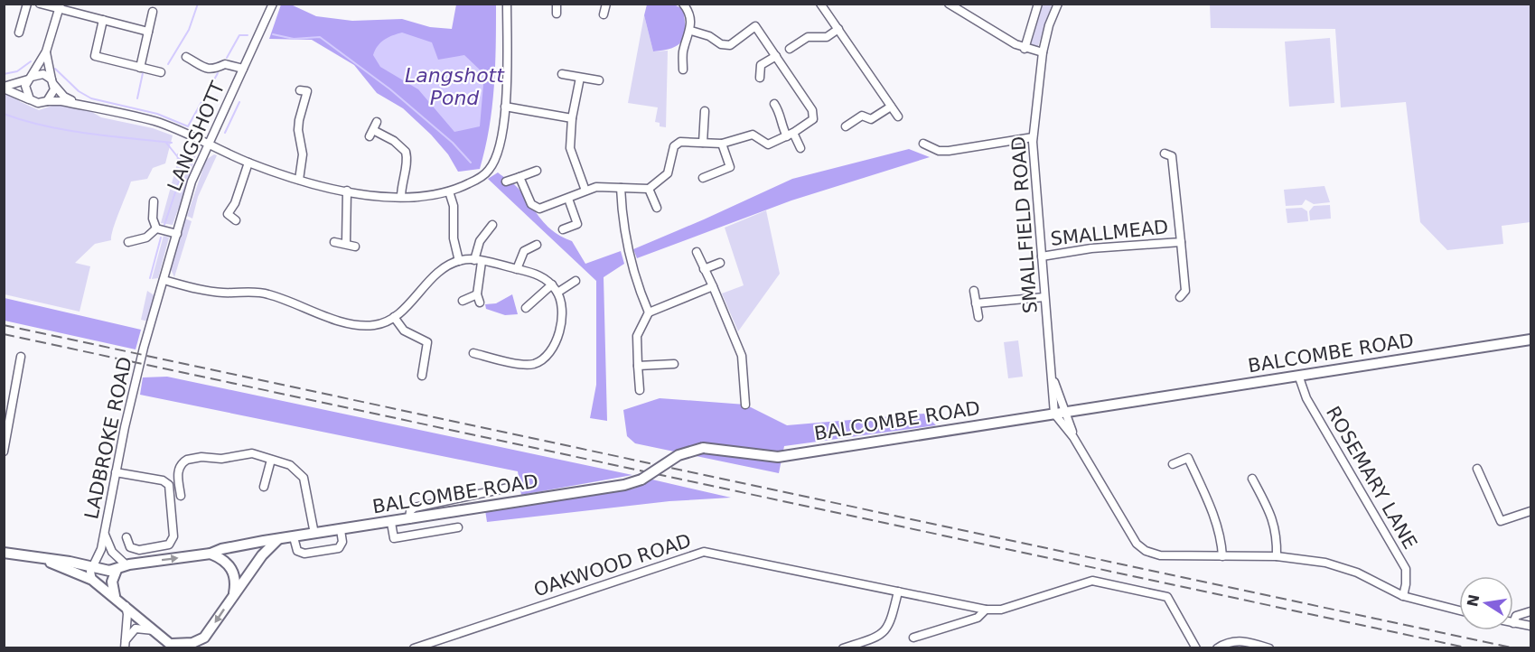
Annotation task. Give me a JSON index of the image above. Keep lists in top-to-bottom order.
{
  "streets": {
    "main road": ["BALCOMBE ROAD"],
    "street": [
      "LANGSHOTT",
      "SMALLFIELD ROAD",
      "SMALLMEAD",
      "LADBROKE ROAD",
      "ROSEMARY LANE",
      "OAKWOOD ROAD"
    ]
  },
  "crossings": [
    ["LANGSHOTT", "LADBROKE ROAD"],
    ["SMALLFIELD ROAD", "SMALLMEAD"],
    ["SMALLFIELD ROAD", "BALCOMBE ROAD"],
    ["BALCOMBE ROAD", "LADBROKE ROAD"],
    ["BALCOMBE ROAD", "ROSEMARY LANE"]
  ],
  "water": ["Langshott Pond"],
  "north": "left"
}
